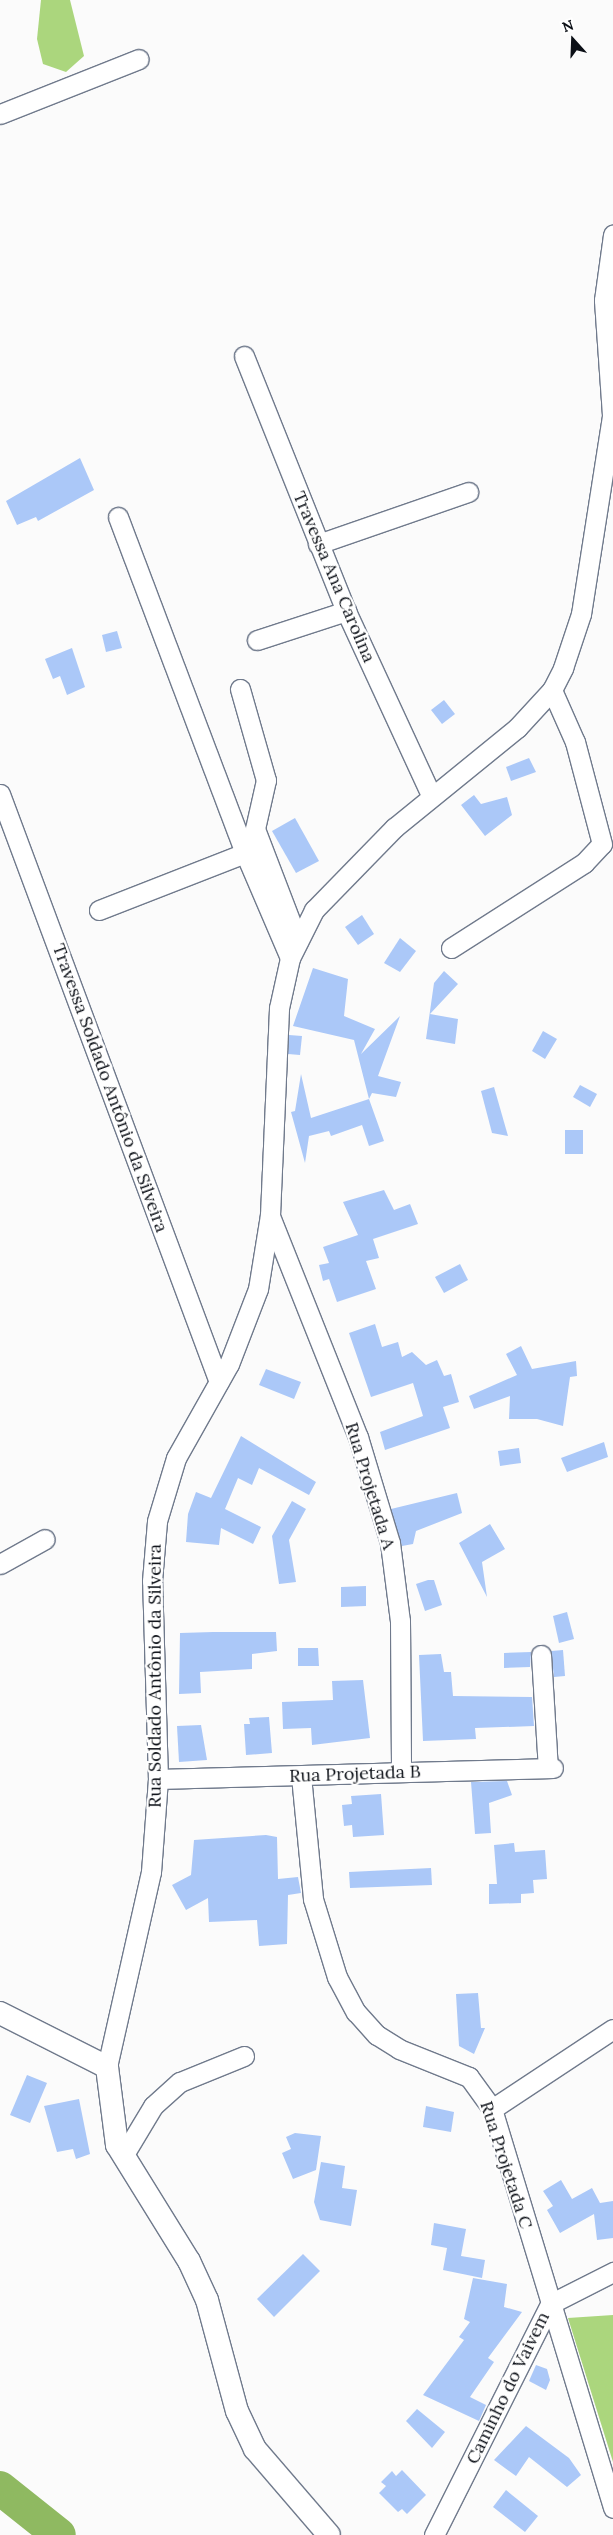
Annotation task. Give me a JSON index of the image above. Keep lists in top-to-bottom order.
{
  "streets": {
    "street": [
      "Travessa Ana Carolina",
      "Travessa Soldado Antônio da Silveira",
      "Rua Projetada A",
      "Rua Soldado Antônio da Silveira",
      "Rua Projetada B",
      "Rua Projetada C",
      "Caminho do Vaivem"
    ]
  },
  "crossings": [
    ["Travessa Ana Carolina", "Rua Soldado Antônio da Silveira"],
    ["Travessa Soldado Antônio da Silveira", "Rua Soldado Antônio da Silveira"],
    ["Rua Projetada A", "Rua Soldado Antônio da Silveira"],
    ["Rua Projetada A", "Rua Projetada B"],
    ["Rua Soldado Antônio da Silveira", "Rua Projetada B"],
    ["Rua Projetada B", "Rua Projetada C"],
    ["Rua Projetada C", "Caminho do Vaivem"]
  ],
  "north": "top"
}
